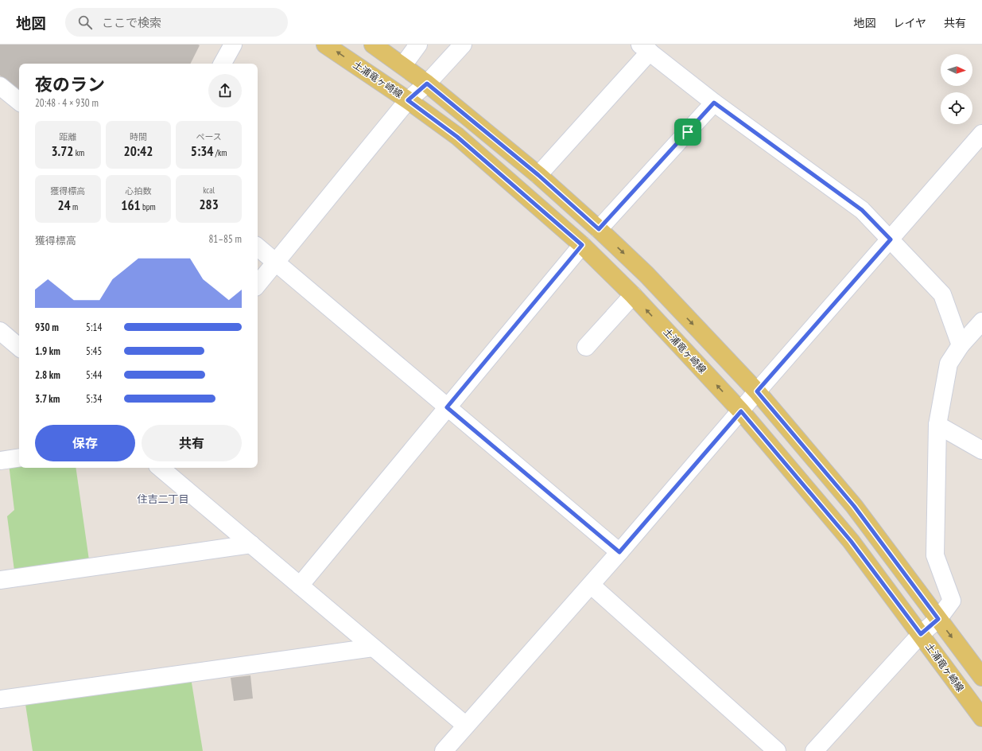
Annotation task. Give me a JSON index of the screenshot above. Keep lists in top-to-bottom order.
{
  "streets": {
    "main road": ["土浦竜ヶ崎線"]
  },
  "districts": ["住吉二丁目"],
  "north": "right",
  "page": {
    "header": "地図",
    "search": "ここで検索",
    "nav": ["地図", "レイヤ", "共有"],
    "heading": ["夜のラン", "20:48 · 4 × 930 m"],
    "stats": [
      ["距離", "3.72 km"],
      ["時間", "20:42"],
      ["ペース", "5:34 /km"],
      ["獲得標高", "24 m"],
      ["心拍数", "161 bpm"],
      ["kcal", "283"]
    ],
    "chart": ["獲得標高", "81–85 m"],
    "list": [
      {
        "name": "930 m",
        "note": "5:14"
      },
      {
        "name": "1.9 km",
        "note": "5:45"
      },
      {
        "name": "2.8 km",
        "note": "5:44"
      },
      {
        "name": "3.7 km",
        "note": "5:34"
      }
    ],
    "buttons": ["保存", "共有"]
  }
}
